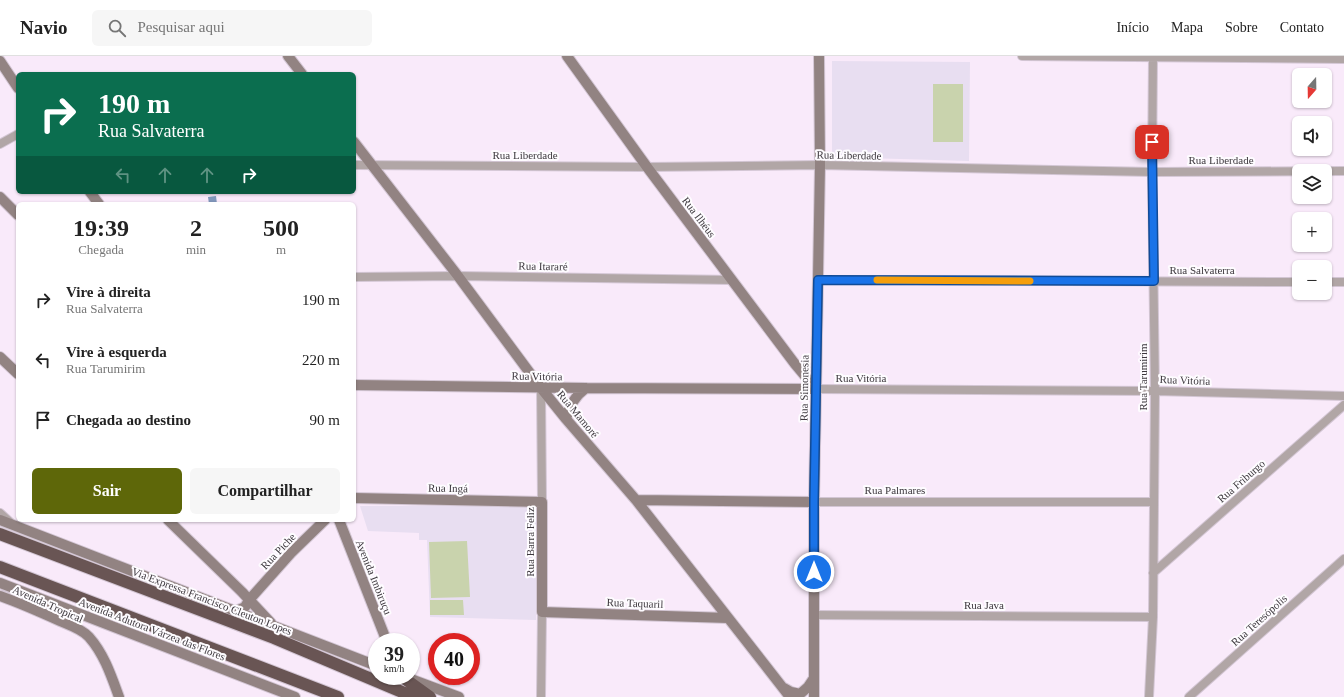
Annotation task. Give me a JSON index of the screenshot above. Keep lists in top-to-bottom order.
{
  "streets": {
    "highway": ["Via Expressa Francisco Cleuton Lopes"],
    "street": [
      "Rua Liberdade",
      "Rua Ilhéus",
      "Rua Itararé",
      "Rua Salvaterra",
      "Rua Vitória",
      "Rua Tarumirim",
      "Rua Simonesia",
      "Rua Mamoré",
      "Rua Friburgo",
      "Rua Ingá",
      "Rua Palmares",
      "Rua Barra Feliz",
      "Rua Piche",
      "Avenida Imbiruçu",
      "Rua Taquaril",
      "Avenida Tropical",
      "Rua Java",
      "Rua Teresópolis",
      "Avenida Adutora Várzea das Flores"
    ]
  },
  "crossings": [
    ["Rua Liberdade", "Rua Ilhéus"],
    ["Rua Liberdade", "Rua Tarumirim"],
    ["Rua Liberdade", "Rua Simonesia"],
    ["Rua Liberdade", "Rua Mamoré"],
    ["Rua Ilhéus", "Rua Itararé"],
    ["Rua Ilhéus", "Rua Vitória"],
    ["Rua Ilhéus", "Rua Simonesia"],
    ["Rua Itararé", "Rua Mamoré"],
    ["Rua Salvaterra", "Rua Tarumirim"],
    ["Rua Salvaterra", "Rua Simonesia"],
    ["Rua Vitória", "Rua Tarumirim"],
    ["Rua Vitória", "Rua Simonesia"],
    ["Rua Vitória", "Rua Mamoré"],
    ["Rua Vitória", "Rua Barra Feliz"],
    ["Rua Tarumirim", "Rua Friburgo"],
    ["Rua Tarumirim", "Rua Palmares"],
    ["Rua Tarumirim", "Rua Java"],
    ["Rua Simonesia", "Rua Palmares"],
    ["Rua Simonesia", "Rua Java"],
    ["Rua Mamoré", "Rua Palmares"],
    ["Rua Mamoré", "Rua Barra Feliz"],
    ["Rua Mamoré", "Rua Taquaril"],
    ["Rua Ingá", "Rua Barra Feliz"],
    ["Rua Barra Feliz", "Rua Taquaril"]
  ],
  "north": "bottom",
  "page": {
    "header": "Navio",
    "search": "Pesquisar aqui",
    "nav": [
      "Início",
      "Mapa",
      "Sobre",
      "Contato"
    ],
    "map_buttons": ["+", "−"],
    "turn": ["190 m", "Rua Salvaterra"],
    "eta": [
      "19:39",
      "Chegada",
      "2",
      "min",
      "500",
      "m"
    ],
    "list": [
      {
        "name": "Vire à direita",
        "note": "Rua Salvaterra",
        "value": "190 m"
      },
      {
        "name": "Vire à esquerda",
        "note": "Rua Tarumirim",
        "value": "220 m"
      },
      {
        "name": "Chegada ao destino",
        "value": "90 m"
      }
    ],
    "buttons": ["Sair", "Compartilhar"],
    "speed": "39 km/h",
    "limit": "40"
  }
}
